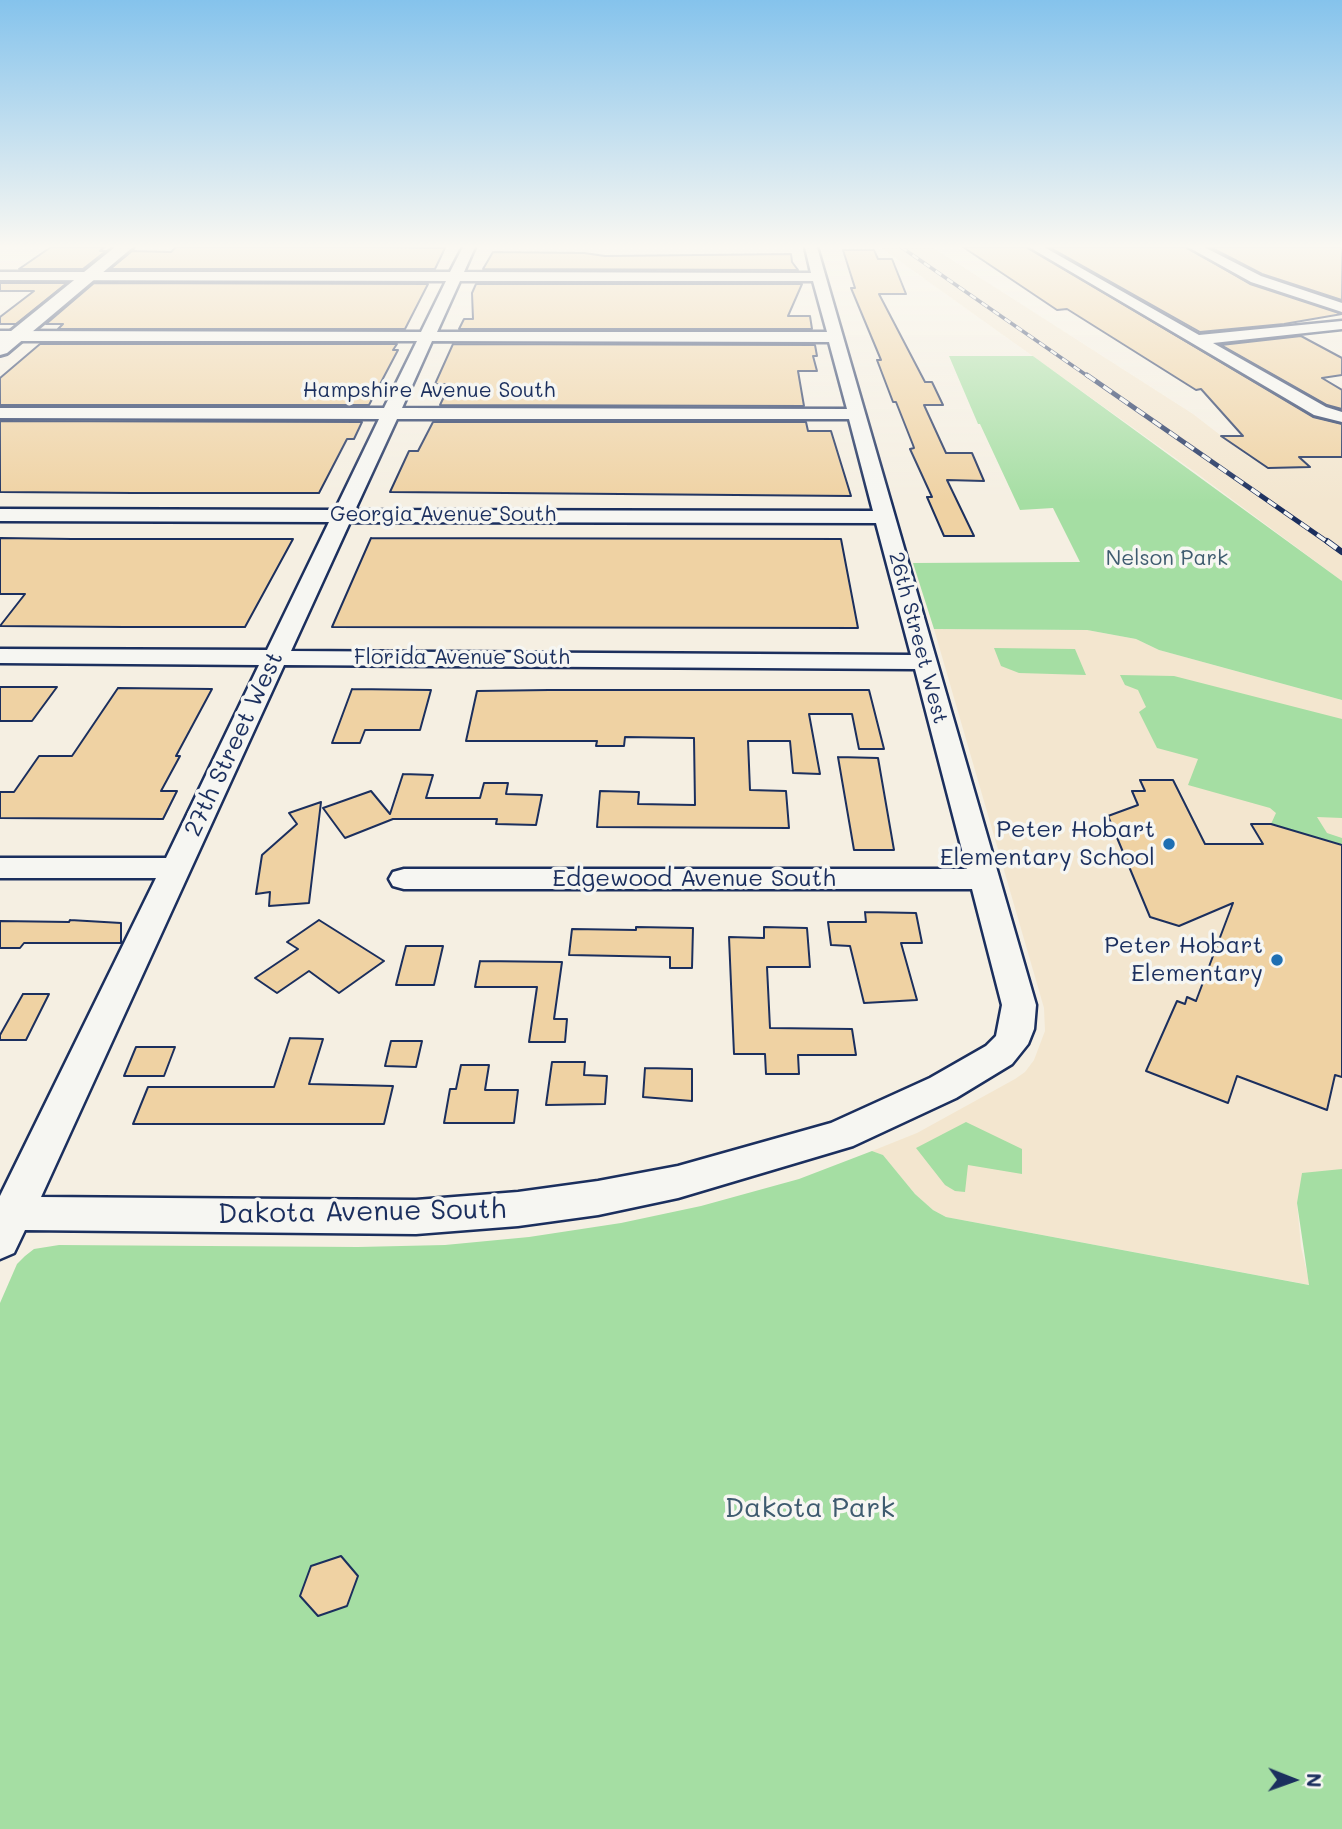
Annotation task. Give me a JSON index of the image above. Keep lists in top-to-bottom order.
{
  "streets": {
    "street": [
      "Hampshire Avenue South",
      "Georgia Avenue South",
      "26th Street West",
      "Florida Avenue South",
      "27th Street West",
      "Edgewood Avenue South",
      "Dakota Avenue South"
    ]
  },
  "crossings": [
    ["Hampshire Avenue South", "26th Street West"],
    ["Hampshire Avenue South", "27th Street West"],
    ["Georgia Avenue South", "26th Street West"],
    ["Georgia Avenue South", "27th Street West"],
    ["26th Street West", "Florida Avenue South"],
    ["26th Street West", "Edgewood Avenue South"],
    ["26th Street West", "Dakota Avenue South"],
    ["Florida Avenue South", "27th Street West"],
    ["27th Street West", "Dakota Avenue South"]
  ],
  "parks": ["Nelson Park", "Dakota Park"],
  "places": ["Peter Hobart Elementary School", "Peter Hobart Elementary"],
  "north": "right"
}
